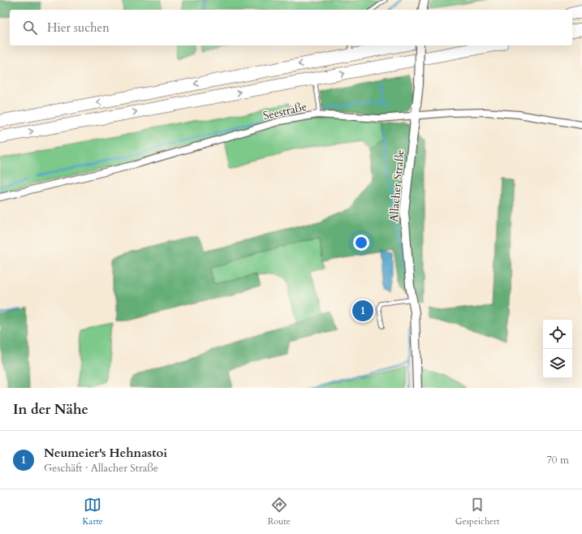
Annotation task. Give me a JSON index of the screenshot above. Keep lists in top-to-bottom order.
{
  "streets": {
    "street": ["Seestraße", "Allacher Straße"]
  },
  "crossings": [
    ["Seestraße", "Allacher Straße"]
  ],
  "page": {
    "search": "Hier suchen",
    "pins": "1",
    "heading": "In der Nähe",
    "list": [
      {
        "mark": "1",
        "name": "Neumeier's Hehnastoi",
        "note": "Geschäft · Allacher Straße",
        "value": "70 m"
      }
    ],
    "nav": ["Karte", "Route", "Gespeichert"]
  }
}
